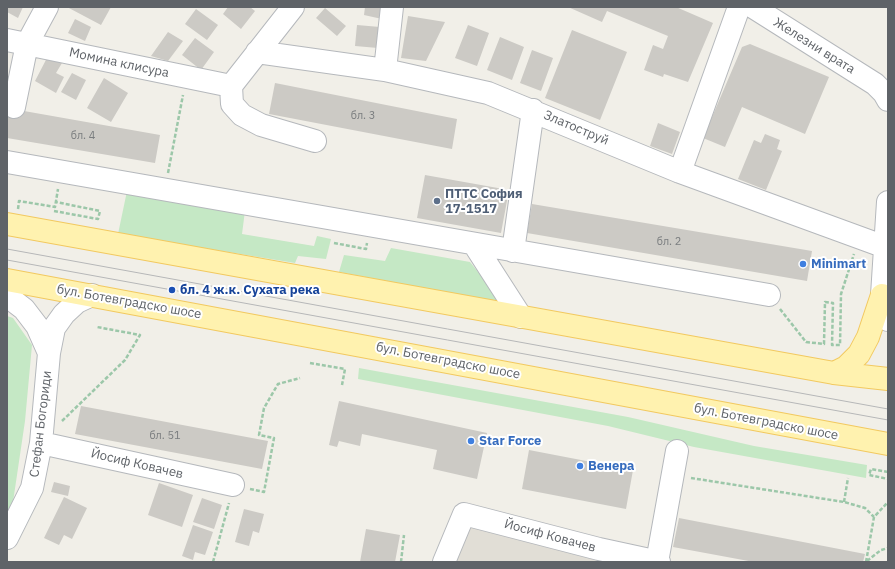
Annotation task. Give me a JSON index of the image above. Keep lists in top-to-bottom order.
{
  "streets": {
    "main road": ["бул. Ботевградско шосе"],
    "street": [
      "Железни врата",
      "Момина клисура",
      "Златоструй",
      "Стефан Богориди",
      "Йосиф Ковачев"
    ]
  },
  "crossings": [
    ["бул. Ботевградско шосе", "Стефан Богориди"],
    ["Стефан Богориди", "Йосиф Ковачев"]
  ],
  "places": [
    "ПТТС София 17-1517",
    "Minimart",
    "бл. 4 ж.к. Сухата река",
    "Star Force",
    "Венера"
  ],
  "house_numbers": [
    "бл. 3",
    "бл. 4",
    "бл. 2",
    "бл. 51"
  ]
}
